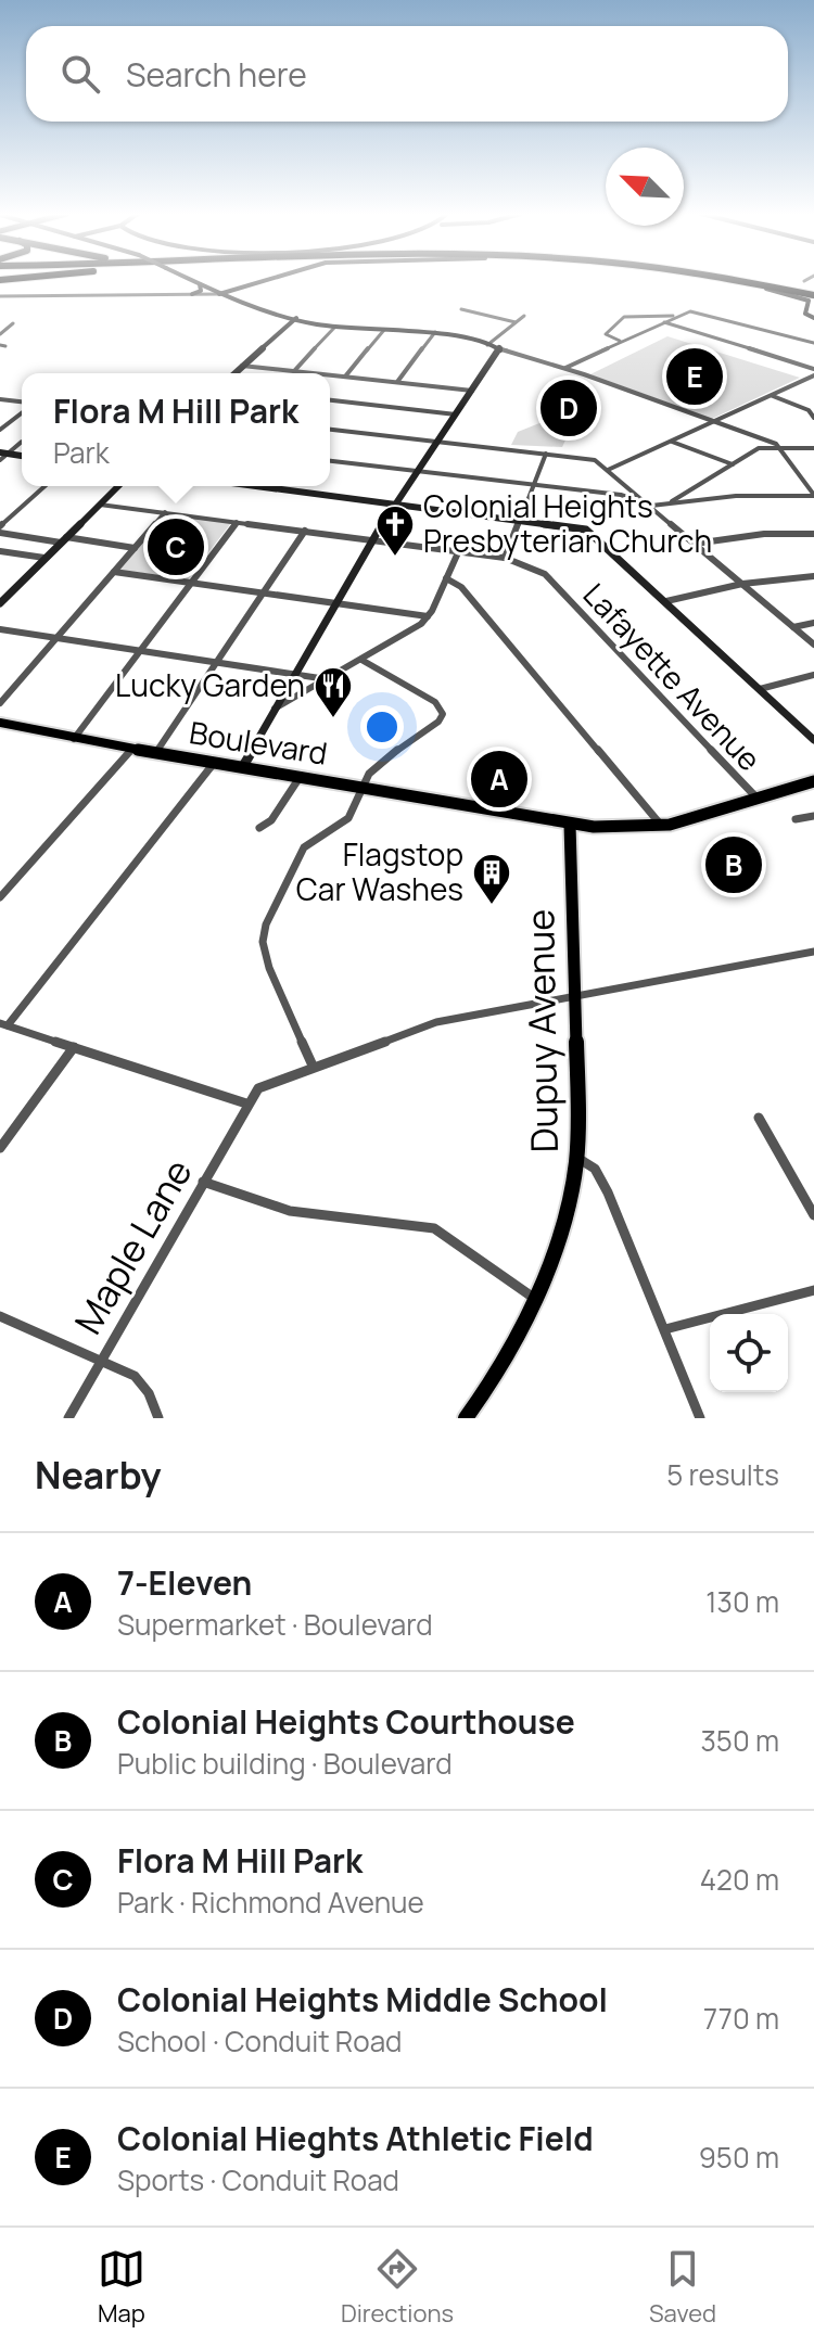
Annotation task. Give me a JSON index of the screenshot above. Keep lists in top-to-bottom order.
{
  "streets": {
    "main road": ["Boulevard", "Dupuy Avenue"],
    "street": ["Lafayette Avenue", "Maple Lane"]
  },
  "crossings": [
    ["Lafayette Avenue", "Boulevard"],
    ["Boulevard", "Dupuy Avenue"]
  ],
  "places": {
    "church": ["Colonial Heights Presbyterian Church"],
    "restaurant": ["Lucky Garden"],
    "building": ["Flagstop Car Washes"]
  },
  "north": "top left",
  "page": {
    "search": "Search here",
    "pins": [
      "E",
      "D",
      "C",
      "A",
      "B"
    ],
    "popup": ["Flora M Hill Park", "Park"],
    "heading": ["Nearby", "5 results"],
    "list": [
      {
        "mark": "A",
        "name": "7-Eleven",
        "note": "Supermarket · Boulevard",
        "value": "130 m"
      },
      {
        "mark": "B",
        "name": "Colonial Heights Courthouse",
        "note": "Public building · Boulevard",
        "value": "350 m"
      },
      {
        "mark": "C",
        "name": "Flora M Hill Park",
        "note": "Park · Richmond Avenue",
        "value": "420 m"
      },
      {
        "mark": "D",
        "name": "Colonial Heights Middle School",
        "note": "School · Conduit Road",
        "value": "770 m"
      },
      {
        "mark": "E",
        "name": "Colonial Hieghts Athletic Field",
        "note": "Sports · Conduit Road",
        "value": "950 m"
      }
    ],
    "nav": ["Map", "Directions", "Saved"]
  }
}
